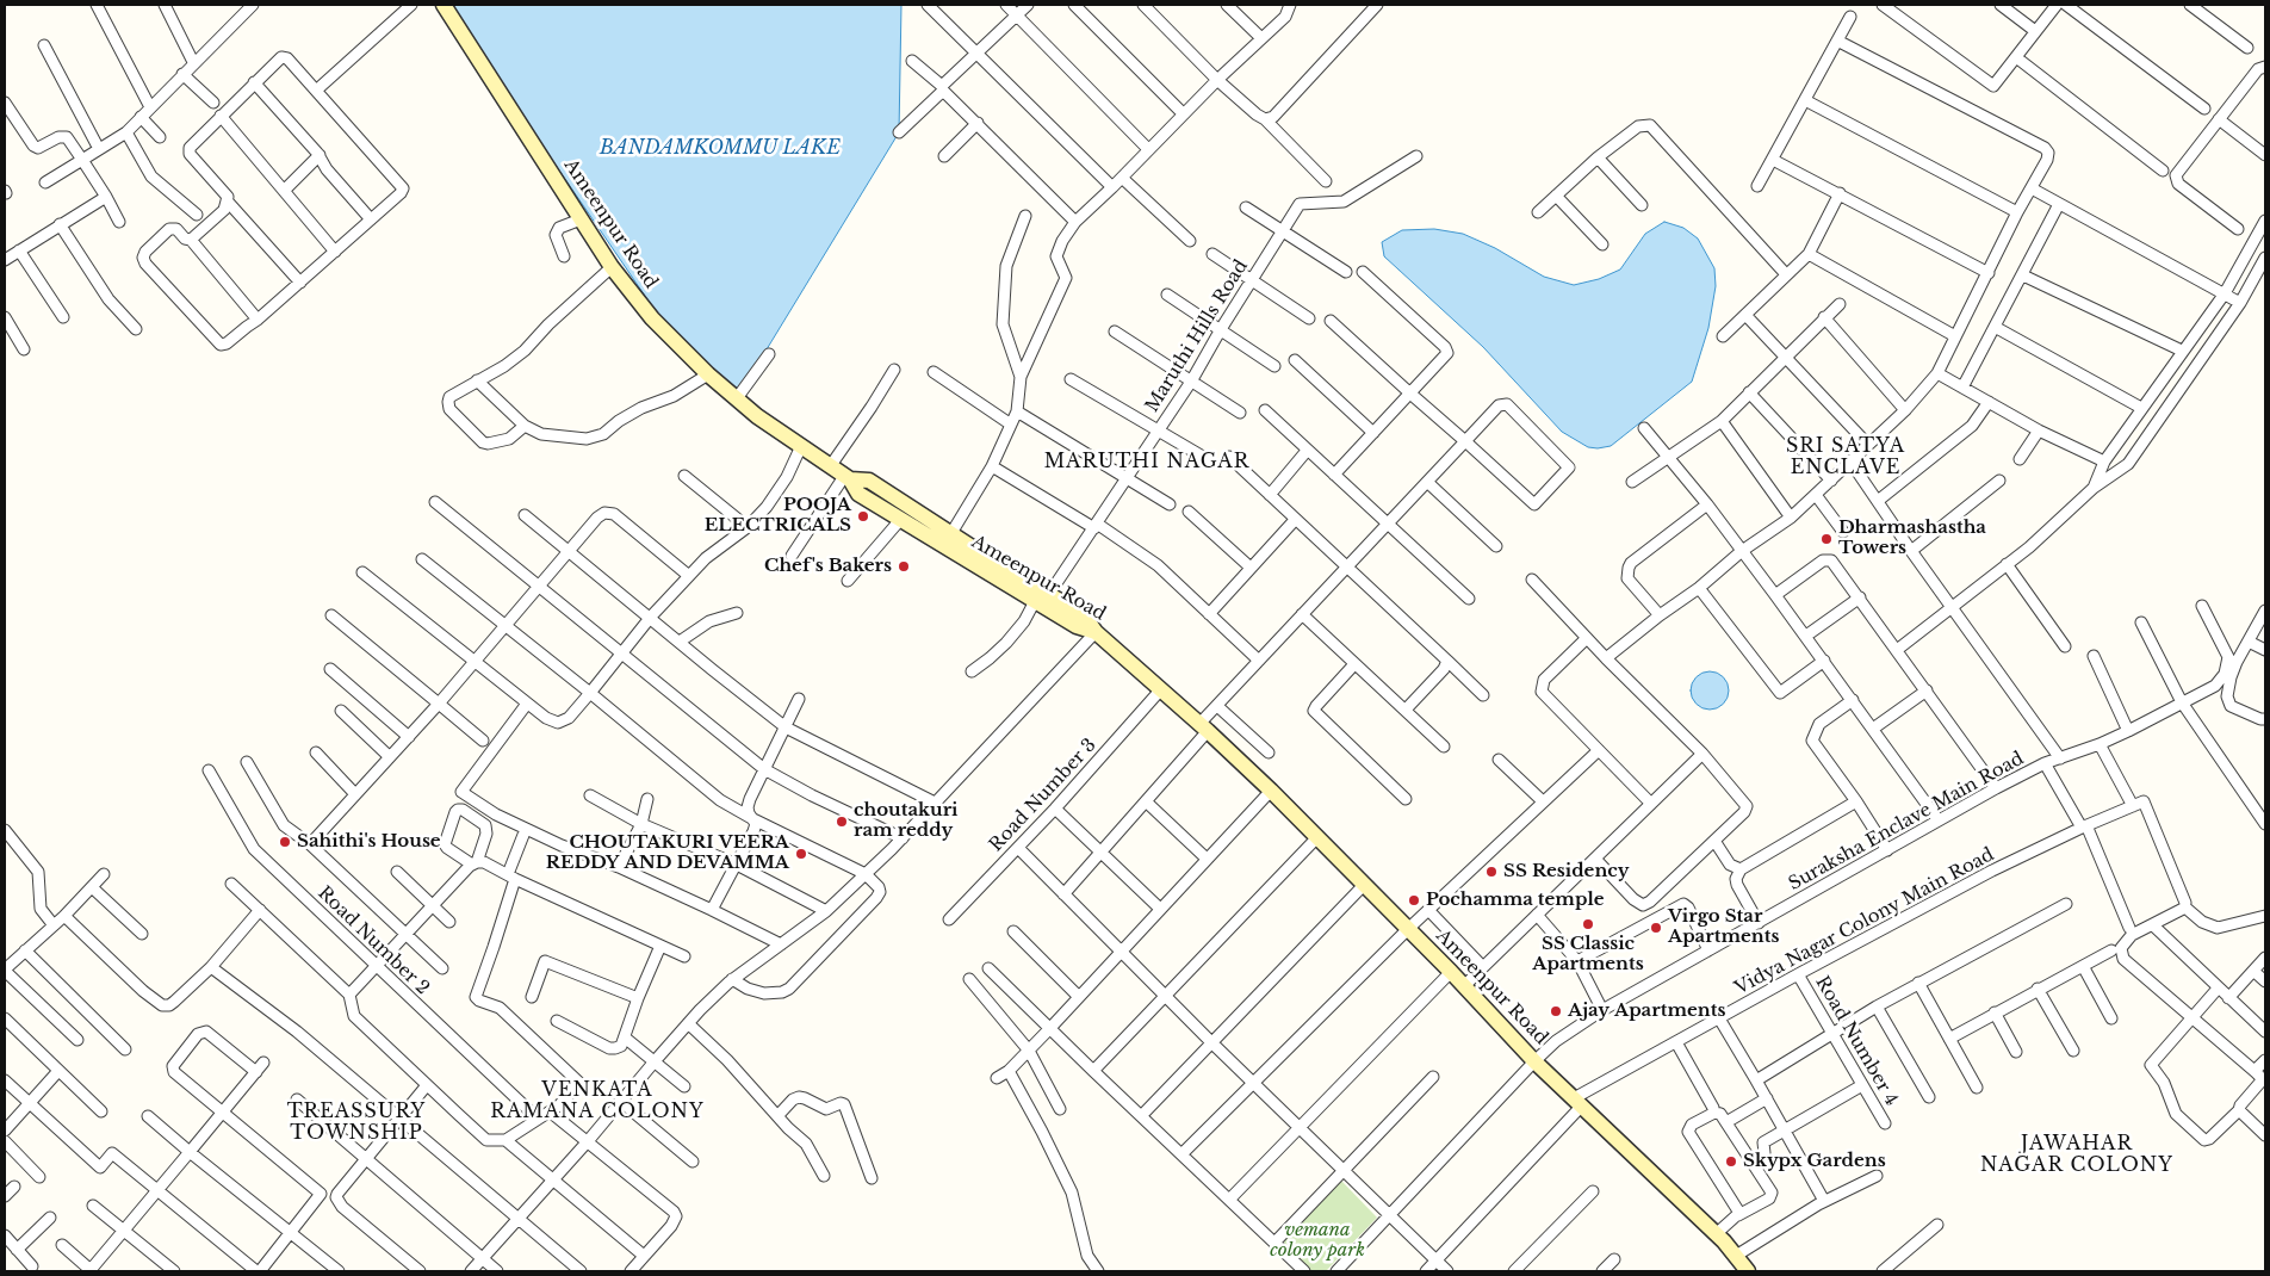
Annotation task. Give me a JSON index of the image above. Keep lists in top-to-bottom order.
{
  "streets": {
    "street": [
      "Ameenpur Road",
      "Maruthi Hills Road",
      "Road Number 3",
      "Suraksha Enclave Main Road",
      "Vidya Nagar Colony Main Road",
      "Road Number 2",
      "Road Number 4"
    ]
  },
  "crossings": [
    ["Ameenpur Road", "Maruthi Hills Road"],
    ["Ameenpur Road", "Road Number 3"],
    ["Ameenpur Road", "Suraksha Enclave Main Road"],
    ["Ameenpur Road", "Vidya Nagar Colony Main Road"],
    ["Vidya Nagar Colony Main Road", "Road Number 4"]
  ],
  "districts": [
    "SRI SATYA ENCLAVE",
    "MARUTHI NAGAR",
    "VENKATA RAMANA COLONY",
    "TREASSURY TOWNSHIP",
    "JAWAHAR NAGAR COLONY"
  ],
  "water": ["BANDAMKOMMU LAKE"],
  "parks": ["vemana colony park"],
  "places": [
    "POOJA ELECTRICALS",
    "Dharmashastha Towers",
    "Chef's Bakers",
    "choutakuri ram reddy",
    "Sahithi's House",
    "CHOUTAKURI VEERA REDDY AND DEVAMMA",
    "SS Residency",
    "Pochamma temple",
    "SS Classic Apartments",
    "Virgo Star Apartments",
    "Ajay Apartments",
    "Skypx Gardens"
  ]
}
